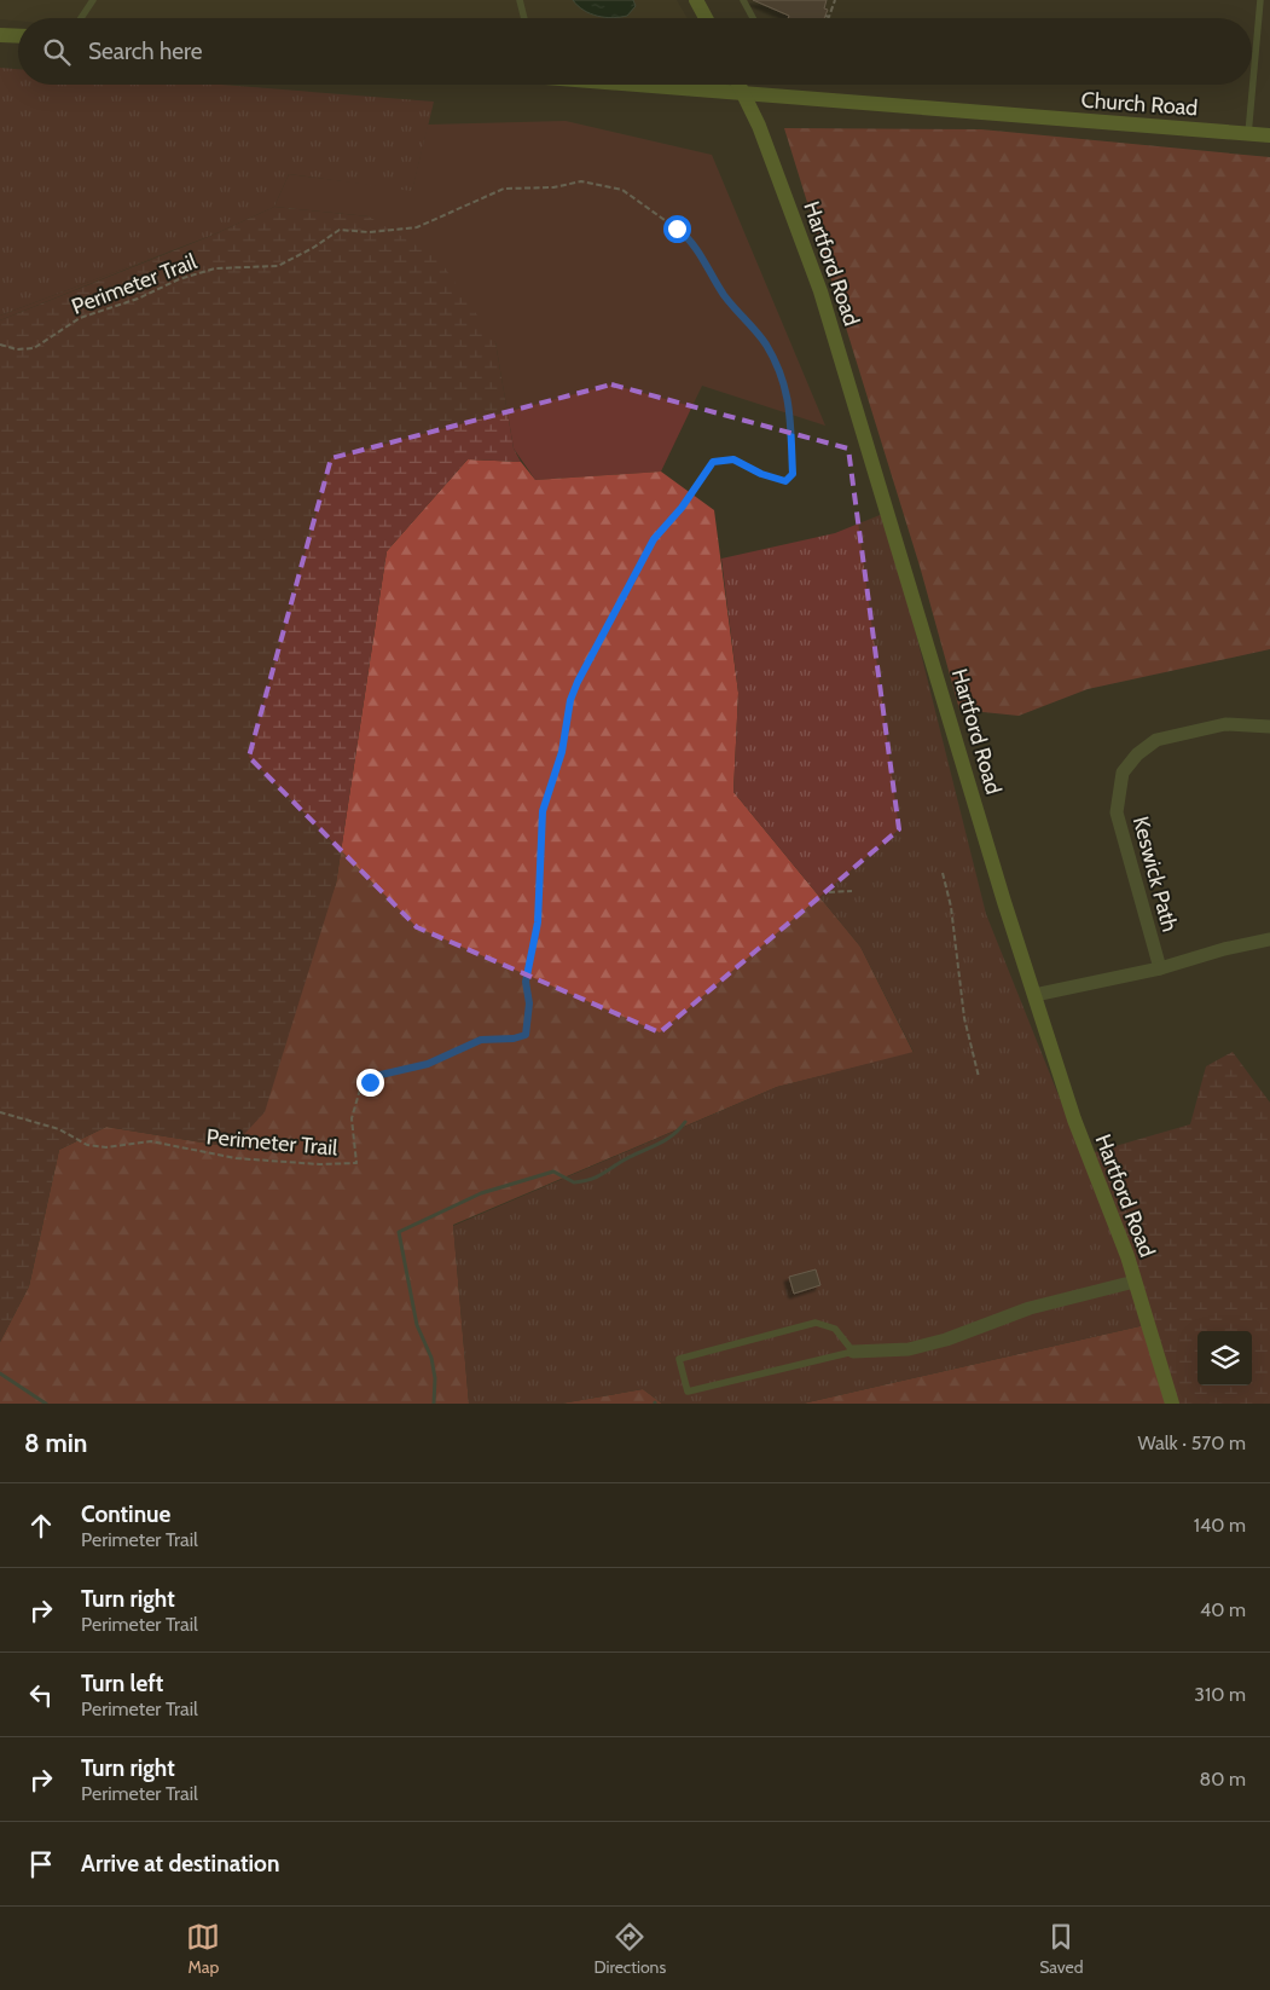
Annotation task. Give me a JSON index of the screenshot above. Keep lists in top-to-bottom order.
{
  "streets": {
    "street": ["Church Road", "Hartford Road", "Keswick Path"],
    "path": ["Perimeter Trail"]
  },
  "crossings": [
    ["Church Road", "Hartford Road"]
  ],
  "page": {
    "search": "Search here",
    "heading": ["8 min", "Walk · 570 m"],
    "list": [
      ["Continue", "Perimeter Trail", "140 m"],
      ["Turn right", "Perimeter Trail", "40 m"],
      ["Turn left", "Perimeter Trail", "310 m"],
      ["Turn right", "Perimeter Trail", "80 m"],
      "Arrive at destination"
    ],
    "nav": ["Map", "Directions", "Saved"]
  }
}
